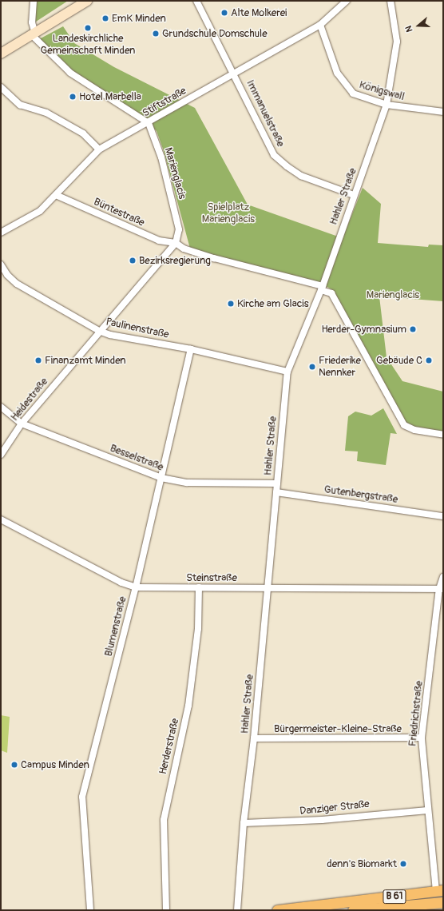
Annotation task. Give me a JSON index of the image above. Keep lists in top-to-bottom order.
{
  "streets": {
    "main road": ["B 61"],
    "street": [
      "Königswall",
      "Stiftstraße",
      "Immanuelstraße",
      "Marienglacis",
      "Hahler Straße",
      "Büntestraße",
      "Paulinenstraße",
      "Heidestraße",
      "Besselstraße",
      "Gutenbergstraße",
      "Steinstraße",
      "Blumenstraße",
      "Friedrichstraße",
      "Bürgermeister-Kleine-Straße",
      "Herderstraße",
      "Danziger Straße"
    ]
  },
  "crossings": [
    ["Königswall", "Stiftstraße"],
    ["Königswall", "Hahler Straße"],
    ["Stiftstraße", "Immanuelstraße"],
    ["Stiftstraße", "Marienglacis"],
    ["Stiftstraße", "Büntestraße"],
    ["Immanuelstraße", "Hahler Straße"],
    ["Marienglacis", "Büntestraße"],
    ["Marienglacis", "Heidestraße"],
    ["Hahler Straße", "Paulinenstraße"],
    ["Hahler Straße", "Besselstraße"],
    ["Hahler Straße", "Gutenbergstraße"],
    ["Hahler Straße", "Steinstraße"],
    ["Hahler Straße", "Bürgermeister-Kleine-Straße"],
    ["Hahler Straße", "Danziger Straße"],
    ["Büntestraße", "Heidestraße"],
    ["Paulinenstraße", "Heidestraße"],
    ["Paulinenstraße", "Blumenstraße"],
    ["Heidestraße", "Besselstraße"],
    ["Besselstraße", "Blumenstraße"],
    ["Steinstraße", "Blumenstraße"],
    ["Steinstraße", "Friedrichstraße"],
    ["Steinstraße", "Herderstraße"],
    ["Friedrichstraße", "Bürgermeister-Kleine-Straße"],
    ["Friedrichstraße", "Danziger Straße"],
    ["Friedrichstraße", "B 61"]
  ],
  "parks": ["Spielplatz Marienglacis", "Marienglacis"],
  "places": [
    "Alte Molkerei",
    "EmK Minden",
    "Landeskirchliche Gemeinschaft Minden",
    "Grundschule Domschule",
    "Hotel Marbella",
    "Bezirksregierung",
    "Kirche am Glacis",
    "Herder-Gymnasium",
    "Finanzamt Minden",
    "Gebäude C",
    "Friederike Nennker",
    "Campus Minden",
    "denn's Biomarkt"
  ],
  "north": "left"
}
